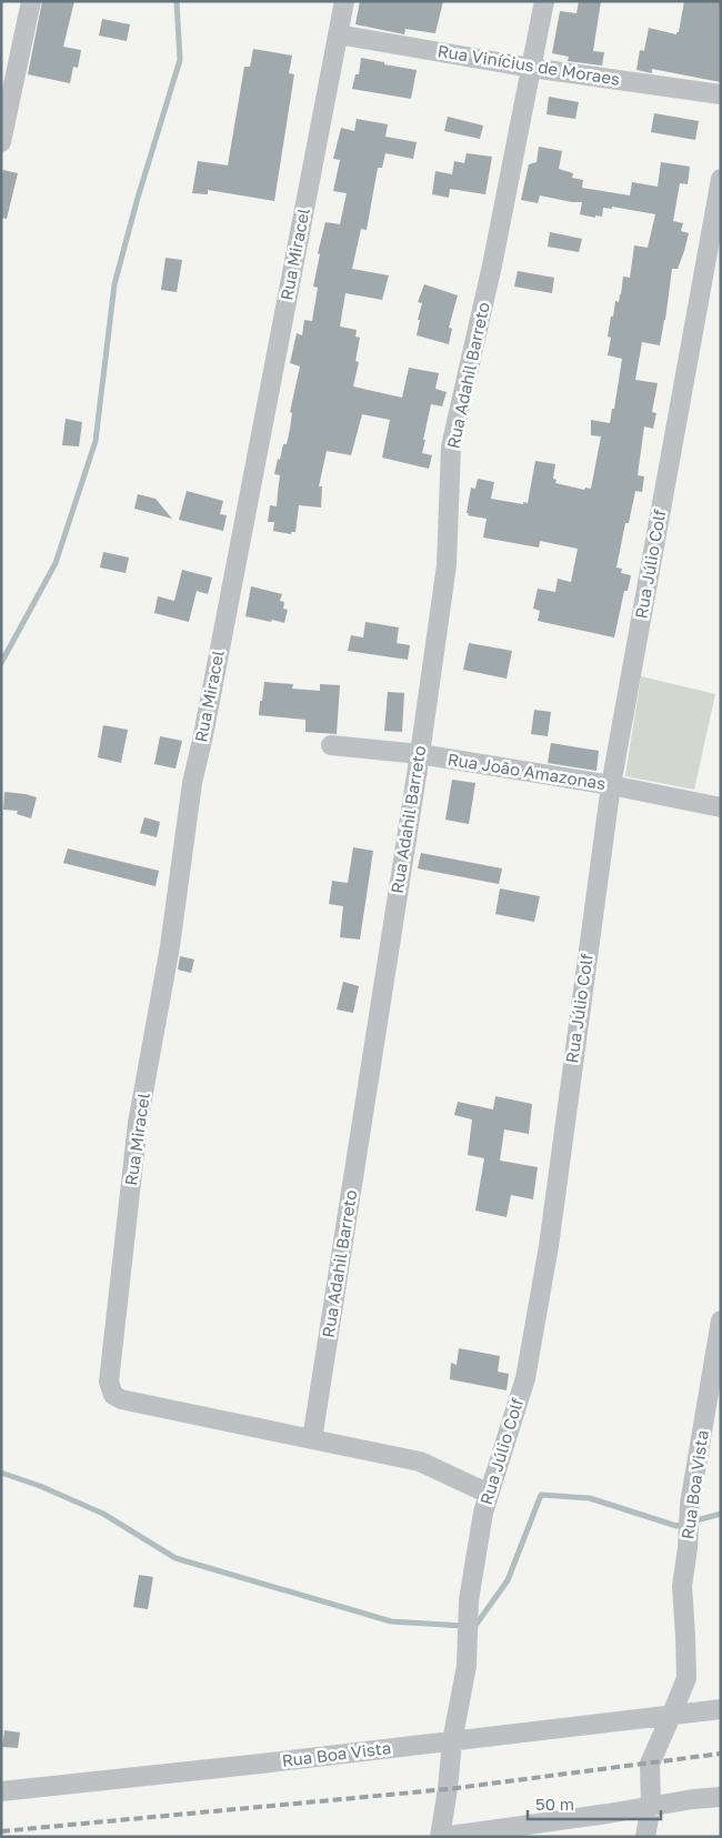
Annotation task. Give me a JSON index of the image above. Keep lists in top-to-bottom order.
{
  "streets": {
    "street": [
      "Rua Vinícius de Moraes",
      "Rua Miracel",
      "Rua Adahil Barreto",
      "Rua Júlio Colf",
      "Rua João Amazonas",
      "Rua Boa Vista"
    ]
  },
  "crossings": [
    ["Rua Vinícius de Moraes", "Rua Miracel"],
    ["Rua Vinícius de Moraes", "Rua Adahil Barreto"],
    ["Rua Miracel", "Rua Adahil Barreto"],
    ["Rua Adahil Barreto", "Rua João Amazonas"],
    ["Rua Júlio Colf", "Rua João Amazonas"],
    ["Rua Júlio Colf", "Rua Boa Vista"]
  ],
  "scale_bar": "50 m"
}
